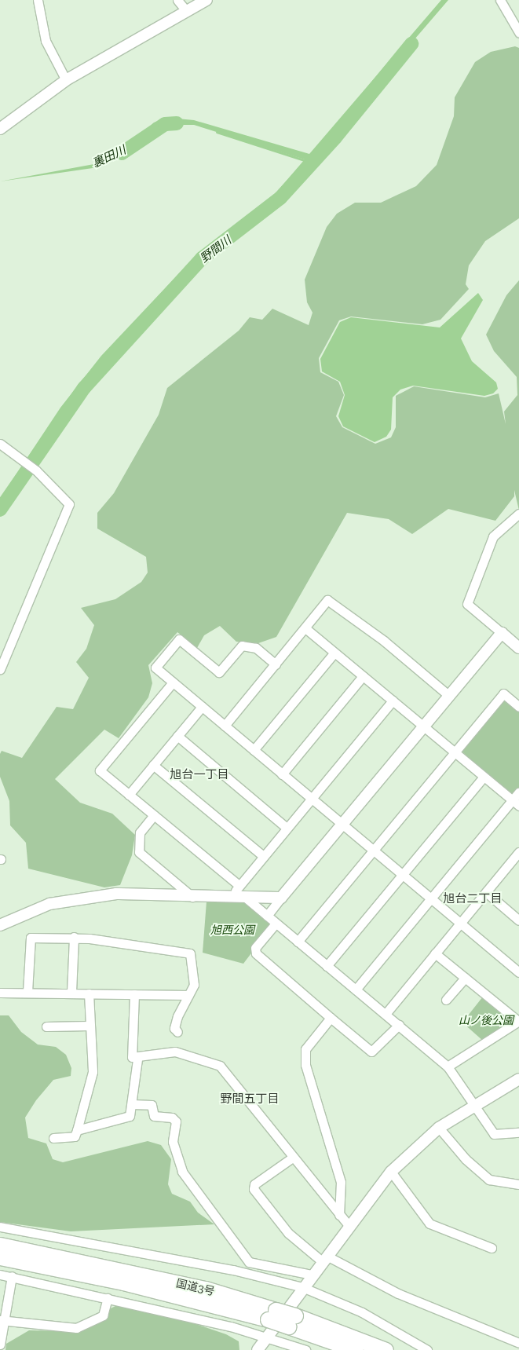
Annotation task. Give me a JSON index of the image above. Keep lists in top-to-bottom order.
{
  "streets": {
    "highway": ["国道3号"]
  },
  "districts": ["旭台一丁目", "旭台二丁目", "野間五丁目"],
  "water": ["裏田川", "野間川"],
  "parks": ["旭西公園", "山ノ後公園"]
}
